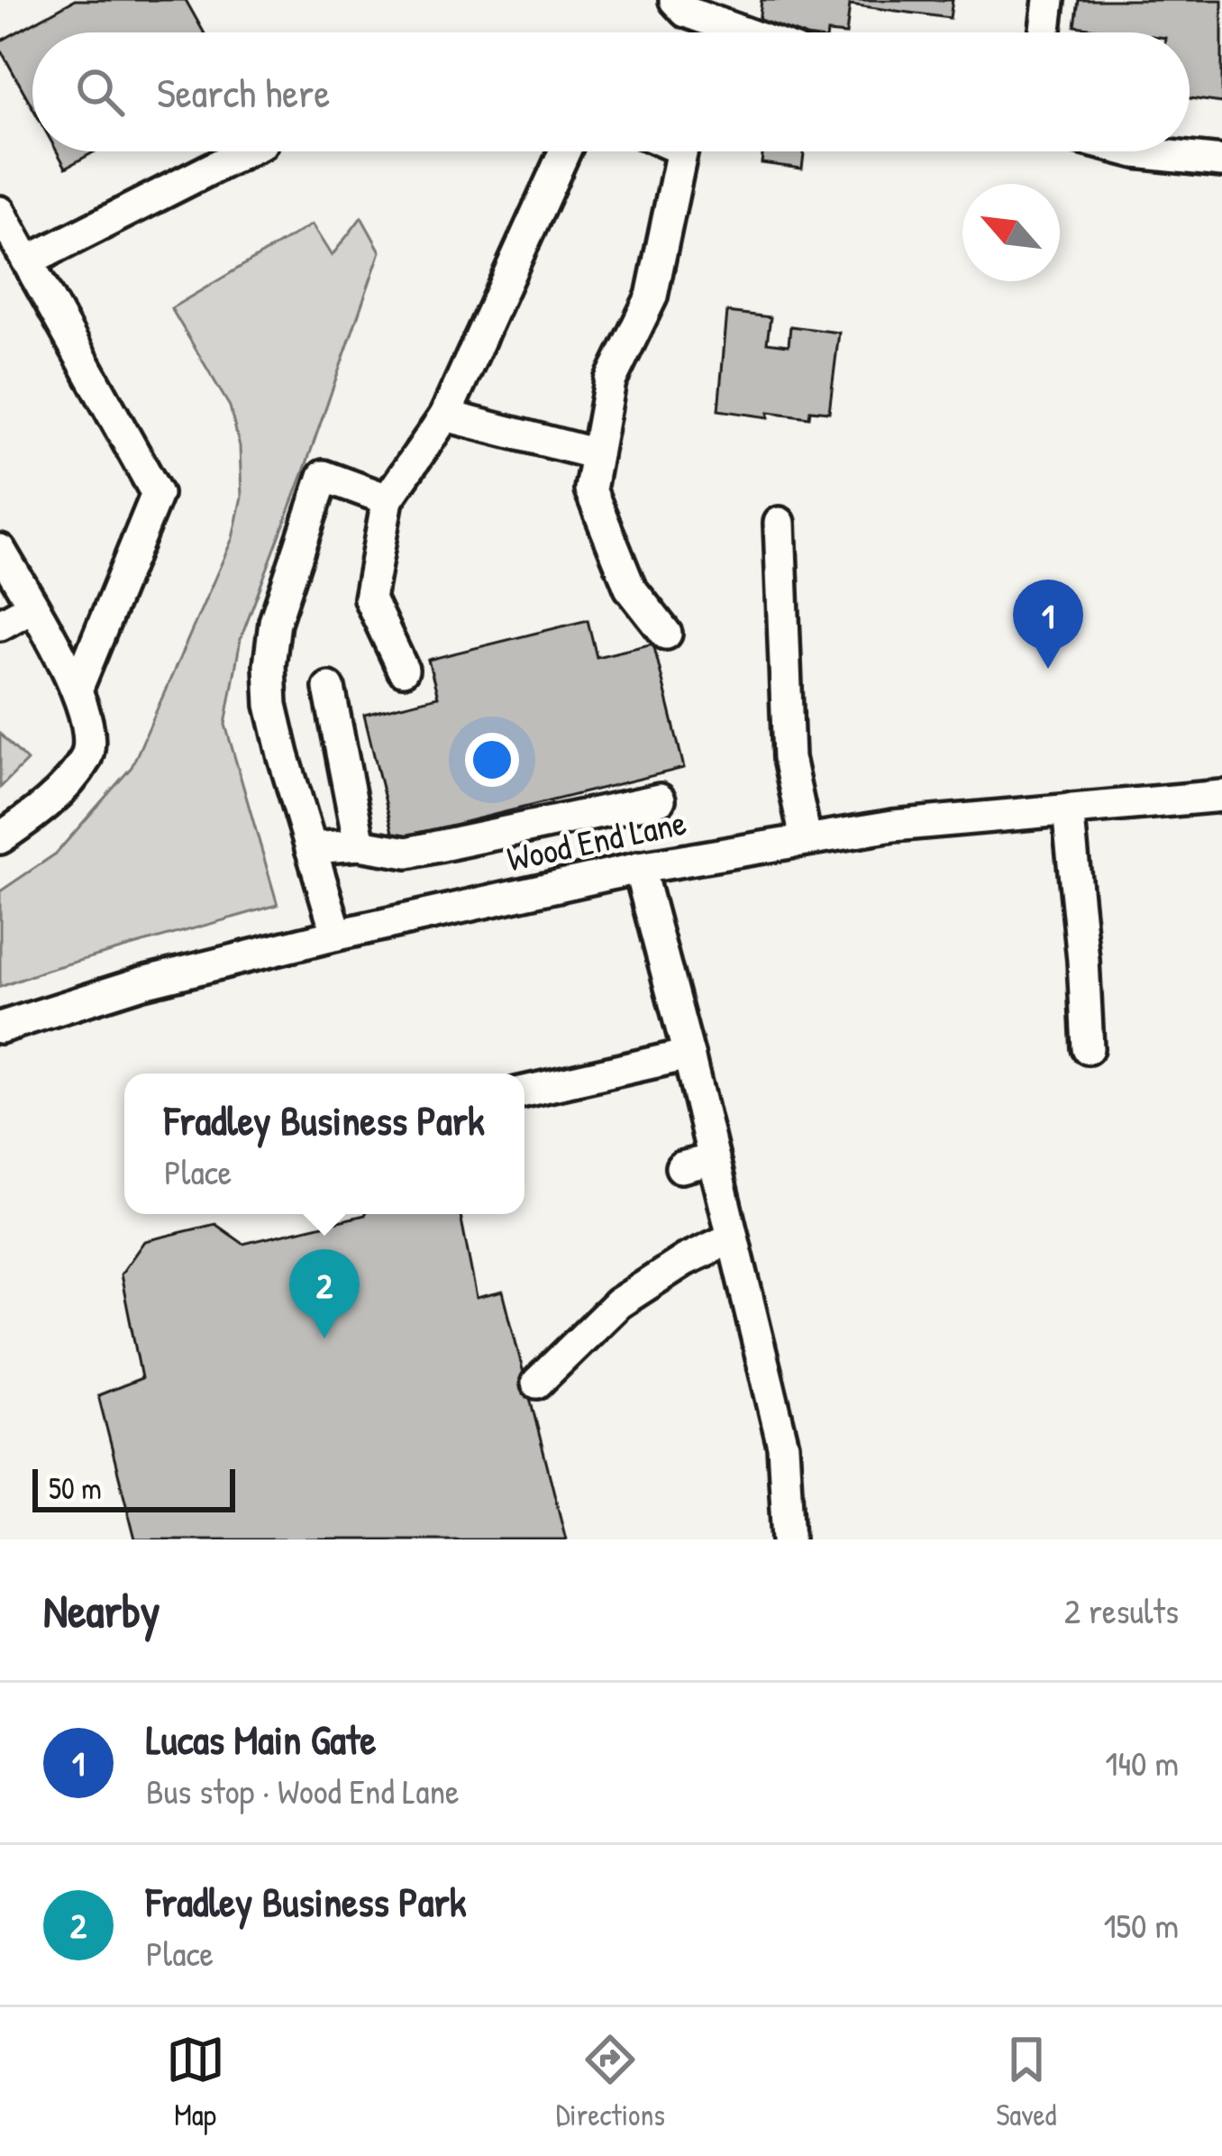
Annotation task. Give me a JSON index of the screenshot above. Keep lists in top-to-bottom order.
{
  "streets": {
    "street": ["Wood End Lane"]
  },
  "scale_bar": "50 m",
  "north": "top left",
  "page": {
    "search": "Search here",
    "pins": ["1", "2"],
    "popup": ["Fradley Business Park", "Place"],
    "scale": "50 m",
    "heading": ["Nearby", "2 results"],
    "list": [
      {
        "mark": "1",
        "name": "Lucas Main Gate",
        "note": "Bus stop · Wood End Lane",
        "value": "140 m"
      },
      {
        "mark": "2",
        "name": "Fradley Business Park",
        "note": "Place",
        "value": "150 m"
      }
    ],
    "nav": ["Map", "Directions", "Saved"]
  }
}
